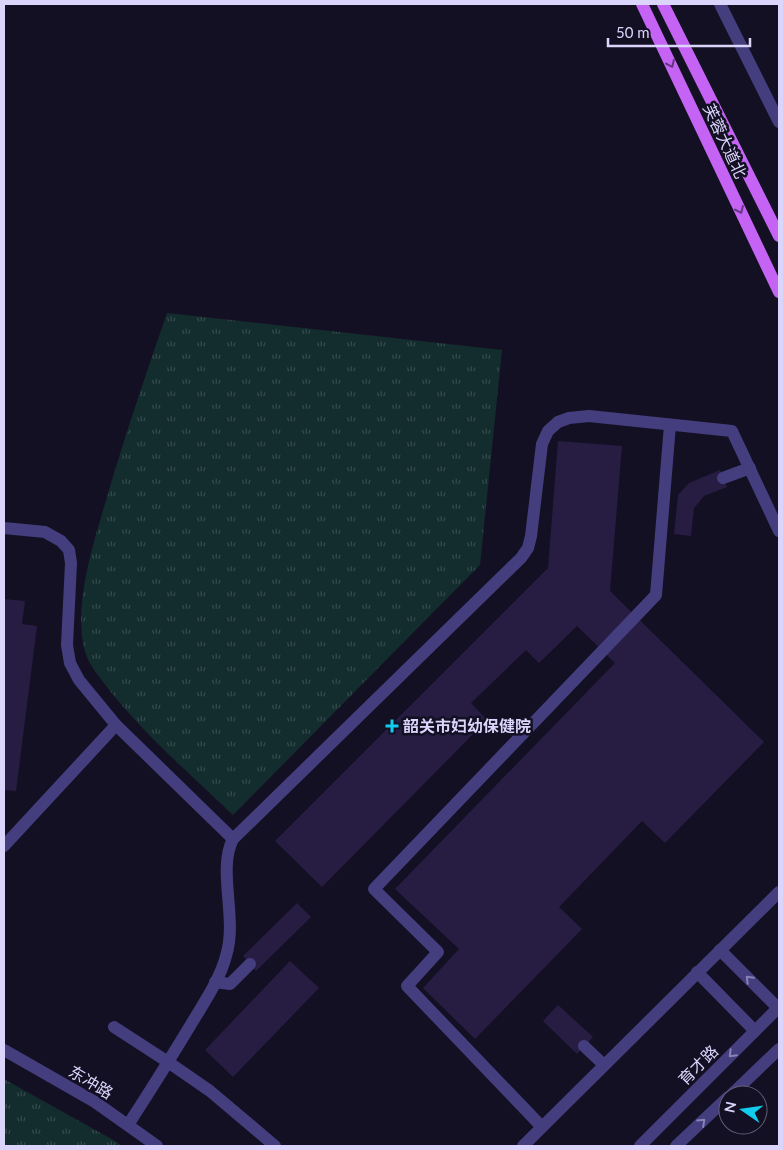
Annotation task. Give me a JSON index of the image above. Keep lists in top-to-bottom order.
{
  "streets": {
    "main road": ["芙蓉大道北"],
    "street": ["育才路", "东冲路"]
  },
  "places": {
    "health": ["韶关市妇幼保健院"]
  },
  "scale_bar": "50 m",
  "north": "left"
}
